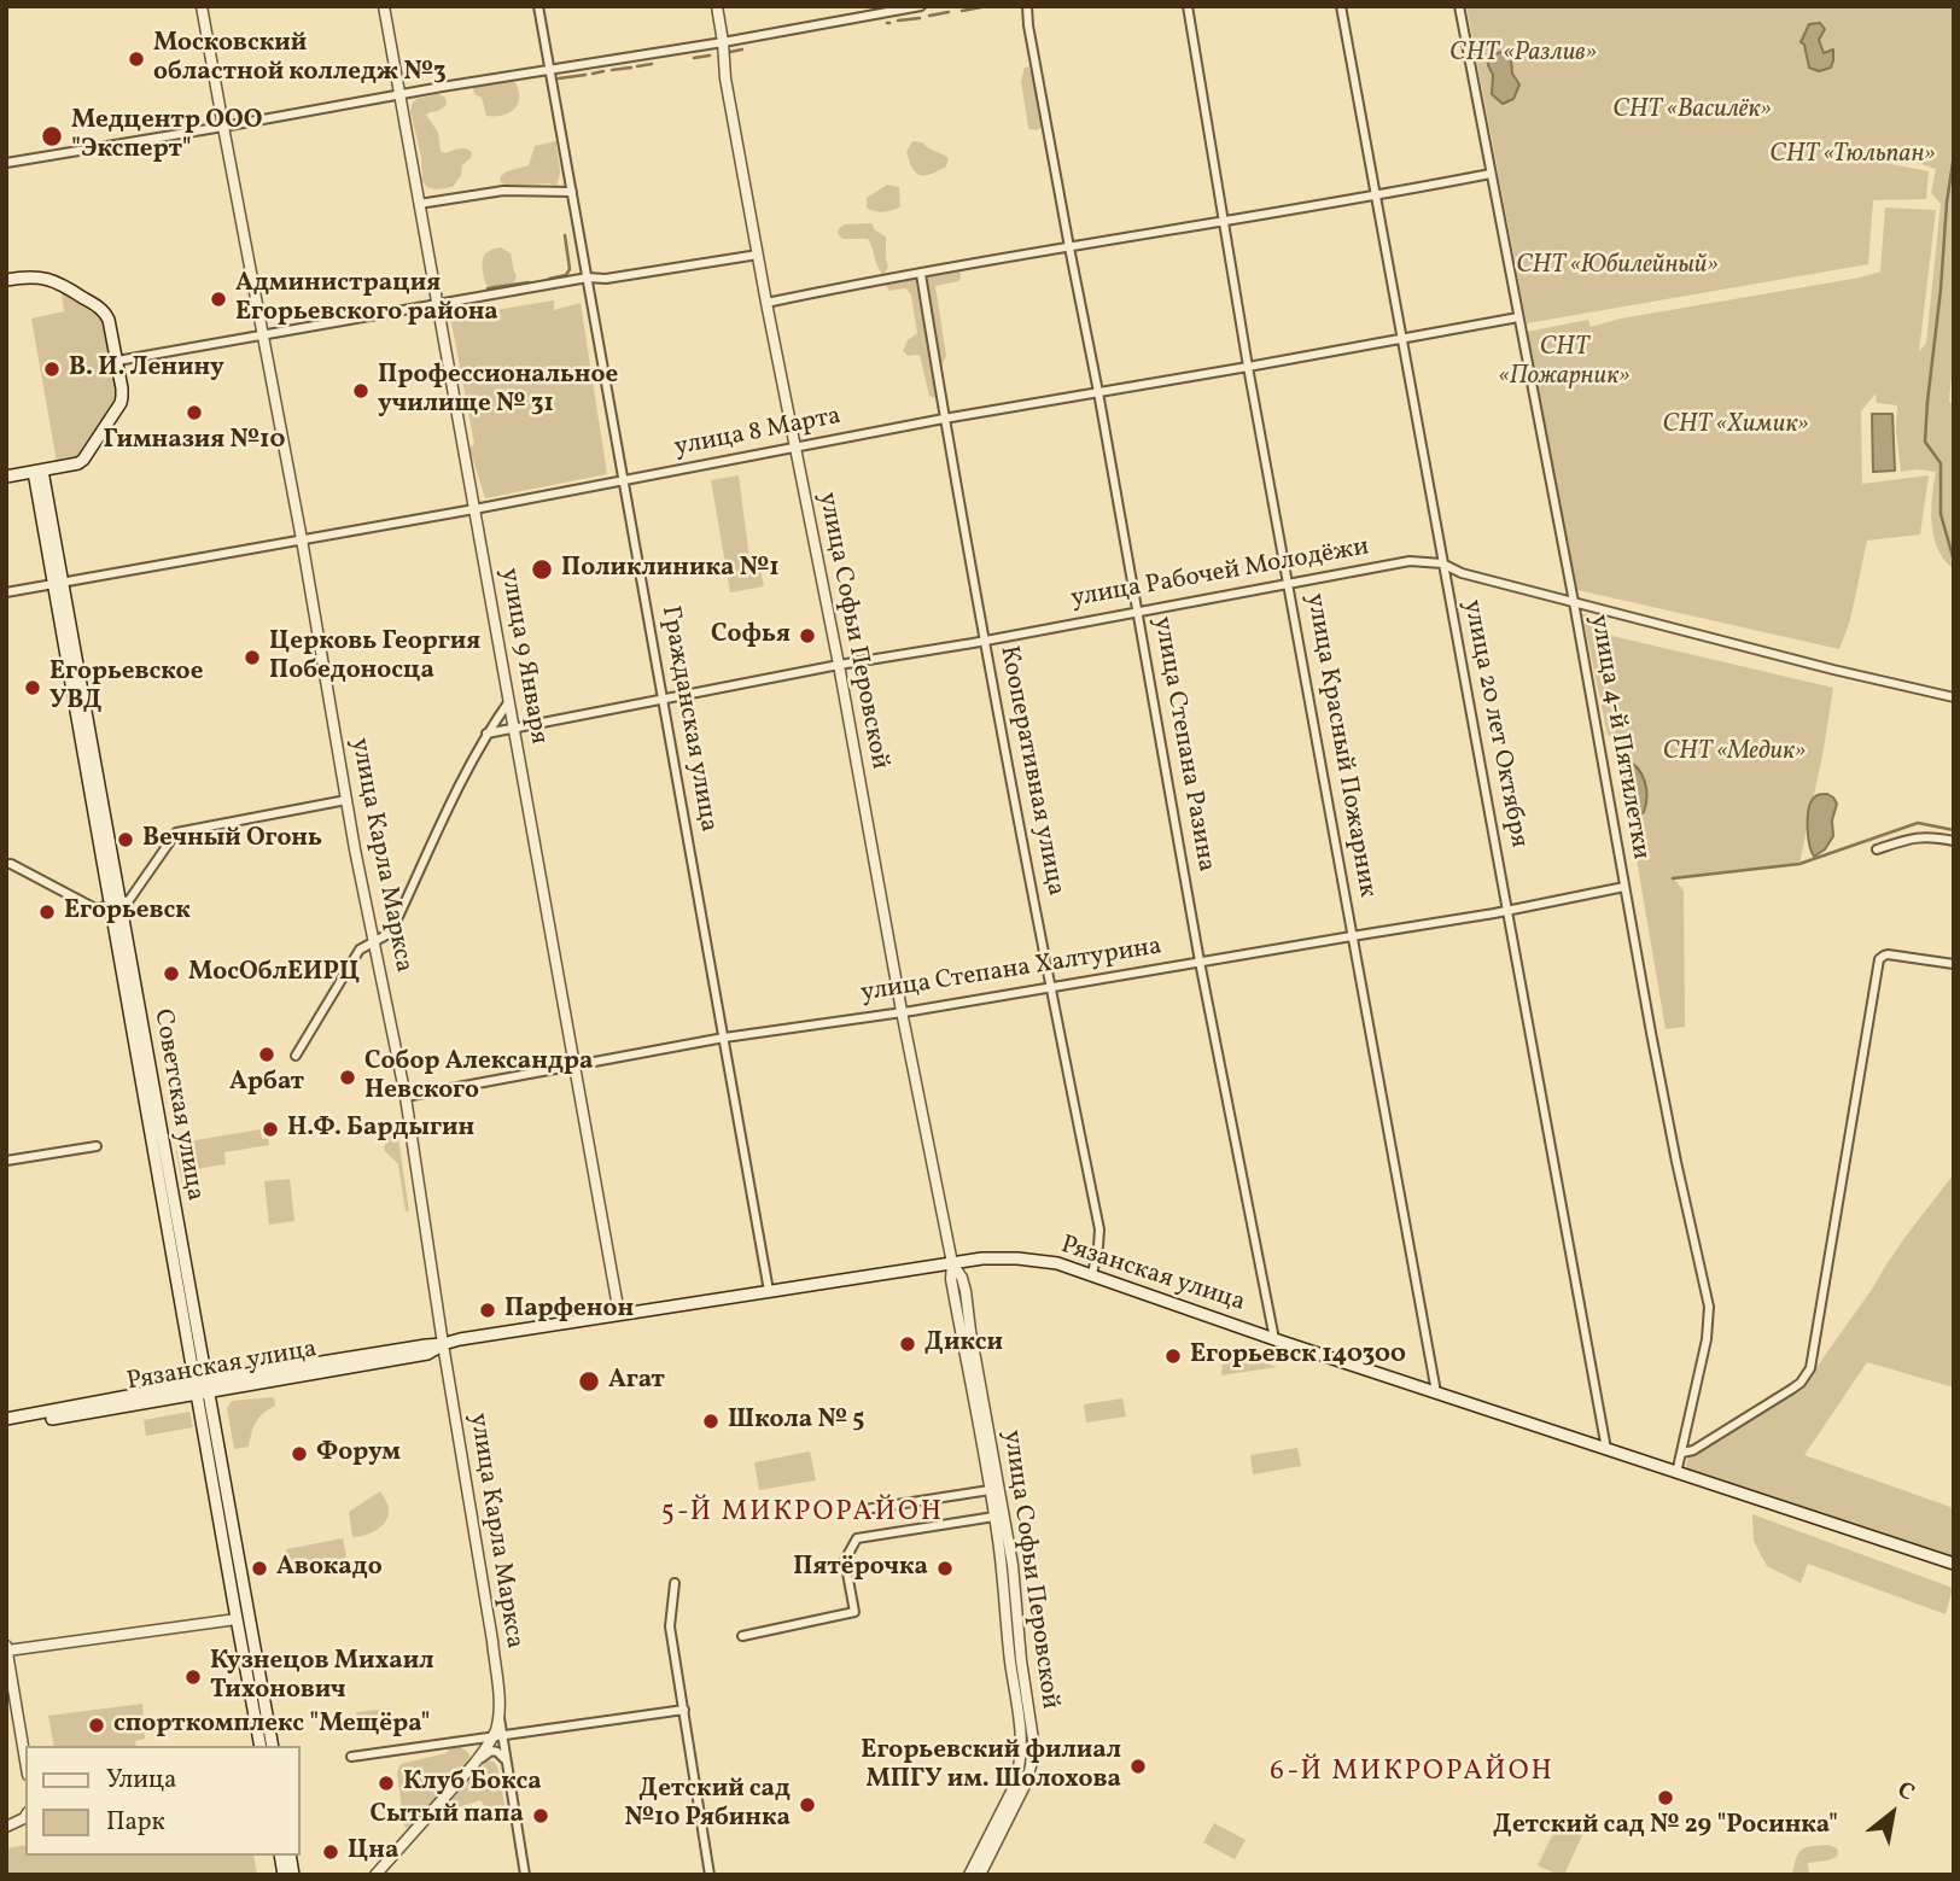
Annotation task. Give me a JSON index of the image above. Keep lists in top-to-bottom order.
{
  "streets": {
    "main road": ["Советская улица", "Рязанская улица"],
    "street": [
      "улица 8 Марта",
      "улица Рабочей Молодёжи",
      "улица Софьи Перовской",
      "улица 9 Января",
      "Гражданская улица",
      "улица 20 лет Октября",
      "улица 4-й Пятилетки",
      "улица Степана Разина",
      "улица Красный Пожарник",
      "Кооперативная улица",
      "улица Карла Маркса",
      "улица Степана Халтурина"
    ]
  },
  "crossings": [
    ["улица 8 Марта", "улица Софьи Перовской"],
    ["улица 8 Марта", "улица 9 Января"],
    ["улица 8 Марта", "Гражданская улица"],
    ["улица 8 Марта", "улица 20 лет Октября"],
    ["улица 8 Марта", "улица 4-й Пятилетки"],
    ["улица 8 Марта", "улица Степана Разина"],
    ["улица 8 Марта", "улица Красный Пожарник"],
    ["улица 8 Марта", "Кооперативная улица"],
    ["улица 8 Марта", "улица Карла Маркса"],
    ["улица 8 Марта", "Советская улица"],
    ["улица Рабочей Молодёжи", "улица Софьи Перовской"],
    ["улица Рабочей Молодёжи", "улица 9 Января"],
    ["улица Рабочей Молодёжи", "Гражданская улица"],
    ["улица Рабочей Молодёжи", "улица 20 лет Октября"],
    ["улица Рабочей Молодёжи", "улица 4-й Пятилетки"],
    ["улица Рабочей Молодёжи", "улица Степана Разина"],
    ["улица Рабочей Молодёжи", "улица Красный Пожарник"],
    ["улица Рабочей Молодёжи", "Кооперативная улица"],
    ["улица Софьи Перовской", "улица Степана Халтурина"],
    ["улица Софьи Перовской", "Рязанская улица"],
    ["улица 9 Января", "улица Степана Халтурина"],
    ["улица 9 Января", "Рязанская улица"],
    ["Гражданская улица", "улица Степана Халтурина"],
    ["Гражданская улица", "Рязанская улица"],
    ["улица 20 лет Октября", "улица Степана Халтурина"],
    ["улица 20 лет Октября", "Рязанская улица"],
    ["улица 4-й Пятилетки", "улица Степана Халтурина"],
    ["улица 4-й Пятилетки", "Рязанская улица"],
    ["улица Степана Разина", "улица Степана Халтурина"],
    ["улица Степана Разина", "Рязанская улица"],
    ["улица Красный Пожарник", "улица Степана Халтурина"],
    ["улица Красный Пожарник", "Рязанская улица"],
    ["Кооперативная улица", "улица Степана Халтурина"],
    ["Кооперативная улица", "Рязанская улица"],
    ["улица Карла Маркса", "улица Степана Халтурина"],
    ["улица Карла Маркса", "Рязанская улица"],
    ["Советская улица", "Рязанская улица"]
  ],
  "districts": ["5-Й МИКРОРАЙОН", "6-Й МИКРОРАЙОН"],
  "parks": [
    "СНТ «Разлив»",
    "СНТ «Василёк»",
    "СНТ «Тюльпан»",
    "СНТ «Юбилейный»",
    "СНТ «Пожарник»",
    "СНТ «Химик»",
    "СНТ «Медик»"
  ],
  "places": [
    "Московский областной колледж №3",
    "Медцентр ООО \"Эксперт\"",
    "Администрация Егорьевского района",
    "В. И. Ленину",
    "Профессиональное училище № 31",
    "Гимназия №10",
    "Поликлиника №1",
    "Софья",
    "Церковь Георгия Победоносца",
    "Егорьевское УВД",
    "Вечный Огонь",
    "Егорьевск",
    "MосОблЕИРЦ",
    "Арбат",
    "Собор Александра Невского",
    "Н.Ф. Бардыгин",
    "Парфенон",
    "Дикси",
    "Егорьевск 140300",
    "Агат",
    "Школа № 5",
    "Форум",
    "Авокадо",
    "Пятёрочка",
    "Кузнецов Михаил Тихонович",
    "спорткомплекс \"Мещёра\"",
    "Егорьевский филиал МПГУ им. Шолохова",
    "Клуб Бокса",
    "Детский сад № 29 \"Росинка\"",
    "Детский сад №10 Рябинка",
    "Сытый папа",
    "Цна"
  ],
  "legend": ["Улица", "Парк"],
  "north": "top right"
}
